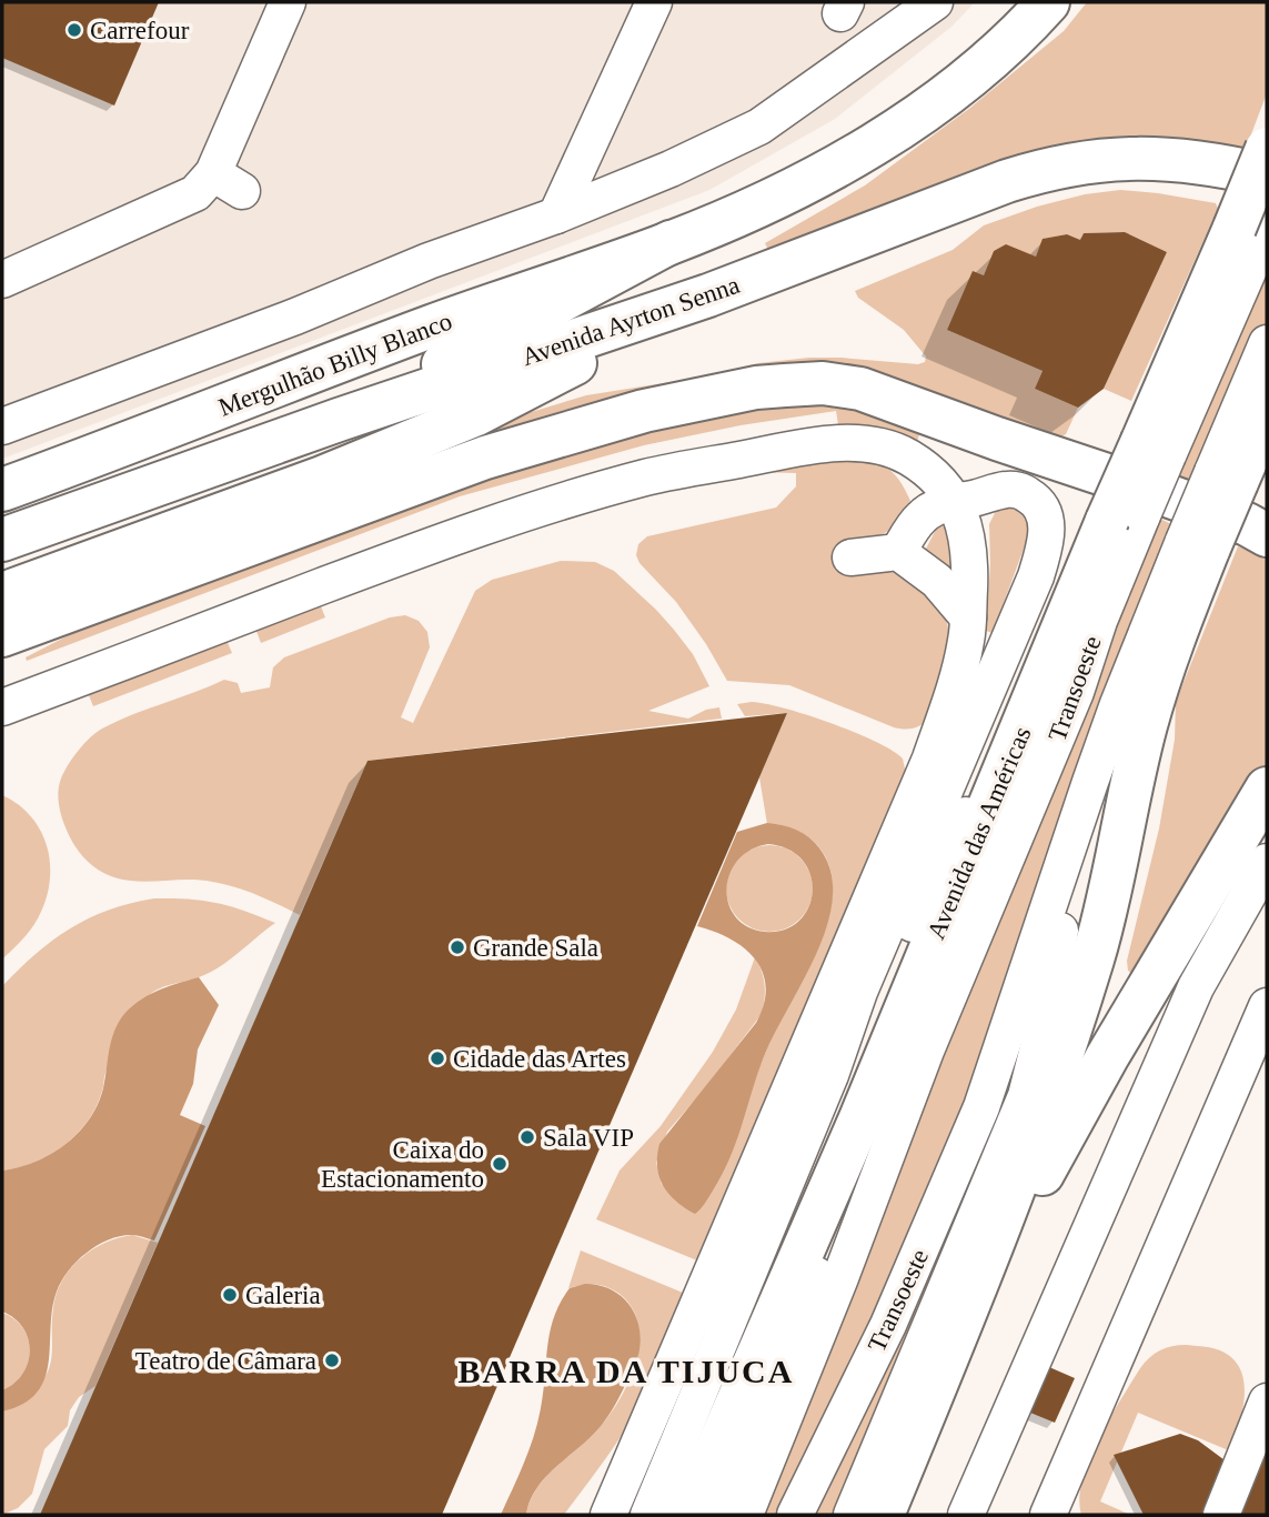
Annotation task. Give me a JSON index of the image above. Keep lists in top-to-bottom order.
{
  "streets": {
    "main road": ["Avenida Ayrton Senna", "Mergulhão Billy Blanco", "Avenida das Américas"],
    "lane": ["Transoeste"]
  },
  "crossings": [
    ["Transoeste", "Avenida das Américas"]
  ],
  "districts": ["BARRA DA TIJUCA"],
  "places": [
    "Carrefour",
    "Grande Sala",
    "Cidade das Artes",
    "Sala VIP",
    "Caixa do Estacionamento",
    "Galeria",
    "Teatro de Câmara"
  ]
}
